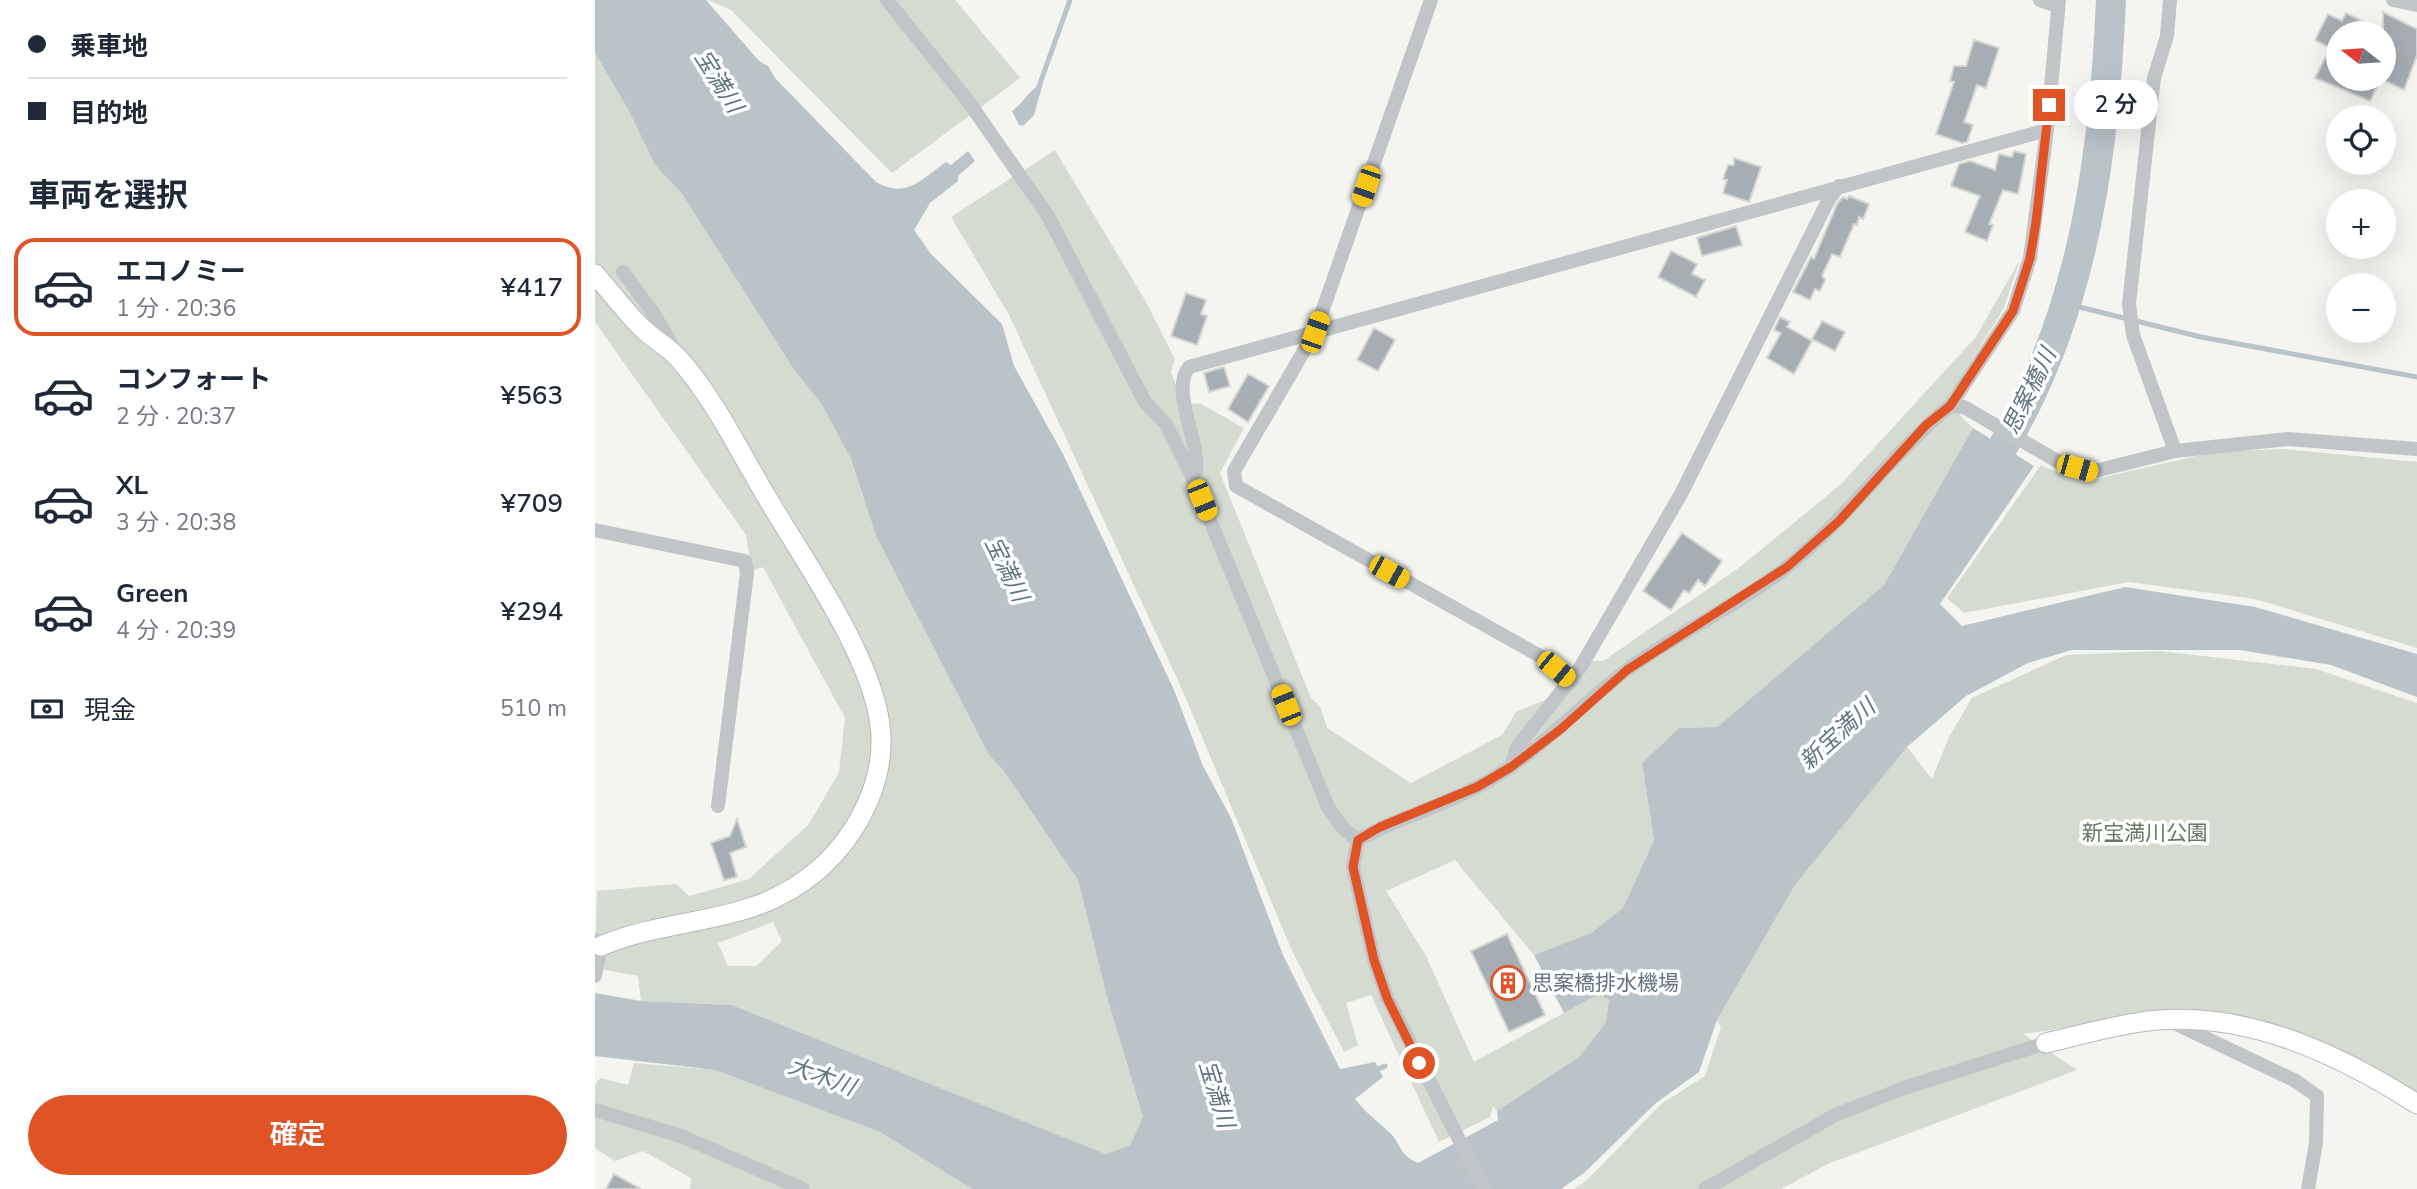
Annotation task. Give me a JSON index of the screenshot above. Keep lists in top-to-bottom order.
{
  "water": [
    "宝満川",
    "思案橋川",
    "新宝満川",
    "大木川"
  ],
  "parks": ["新宝満川公園"],
  "places": {
    "building": ["思案橋排水機場"]
  },
  "north": "left",
  "page": {
    "banner": ["乗車地", "目的地"],
    "map_buttons": ["+", "−"],
    "bubble": "2 分",
    "heading": "車両を選択",
    "list": [
      {
        "name": "エコノミー",
        "note": "1 分 · 20:36",
        "value": "¥417"
      },
      {
        "name": "コンフォート",
        "note": "2 分 · 20:37",
        "value": "¥563"
      },
      {
        "name": "XL",
        "note": "3 分 · 20:38",
        "value": "¥709"
      },
      {
        "name": "Green",
        "note": "4 分 · 20:39",
        "value": "¥294"
      }
    ],
    "pay": ["現金", "510 m"],
    "buttons": "確定"
  }
}
